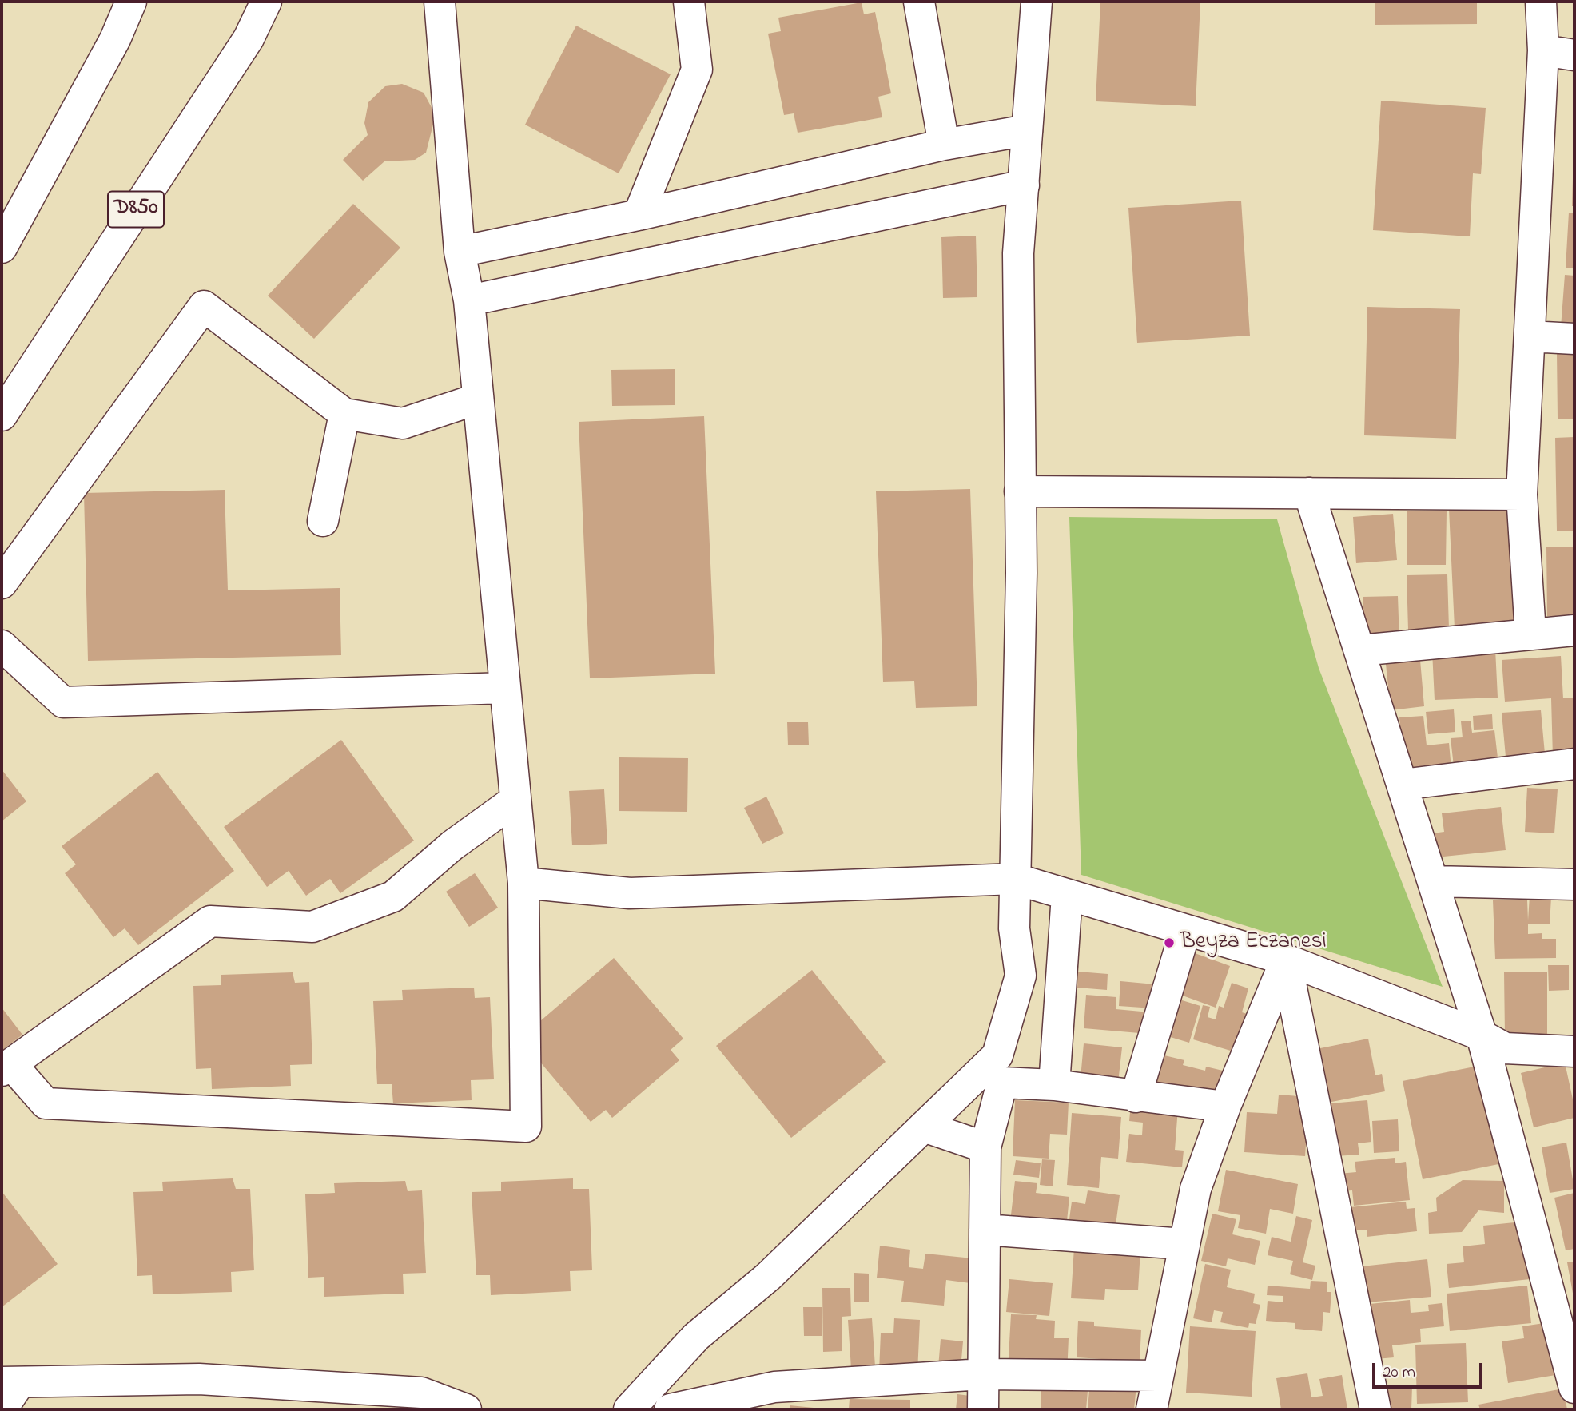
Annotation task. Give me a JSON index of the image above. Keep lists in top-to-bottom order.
{
  "streets": {
    "main road": ["D850"]
  },
  "places": ["Beyza Eczanesi"],
  "scale_bar": "20 m"
}
